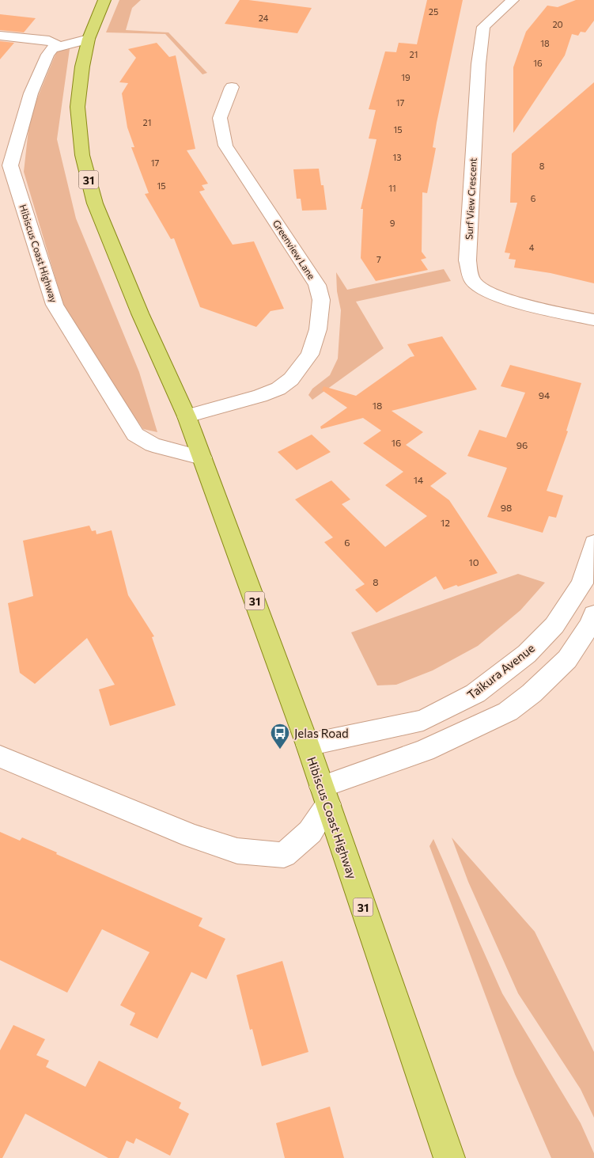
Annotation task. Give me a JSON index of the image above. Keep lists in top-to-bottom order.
{
  "streets": {
    "main road": ["31", "Hibiscus Coast Highway"],
    "street": ["Surf View Crescent", "Greenview Lane", "Taikura Avenue"]
  },
  "crossings": [
    ["Greenview Lane", "Hibiscus Coast Highway"],
    ["Hibiscus Coast Highway", "Taikura Avenue"]
  ],
  "places": {
    "bus stop": ["Jelas Road"]
  },
  "house_numbers": [
    "25",
    "24",
    "20",
    "18",
    "21",
    "16",
    "19",
    "17",
    "21",
    "15",
    "13",
    "17",
    "8",
    "15",
    "11",
    "6",
    "9",
    "4",
    "7",
    "94",
    "18",
    "16",
    "96",
    "14",
    "98",
    "12",
    "6",
    "10",
    "8"
  ]
}
